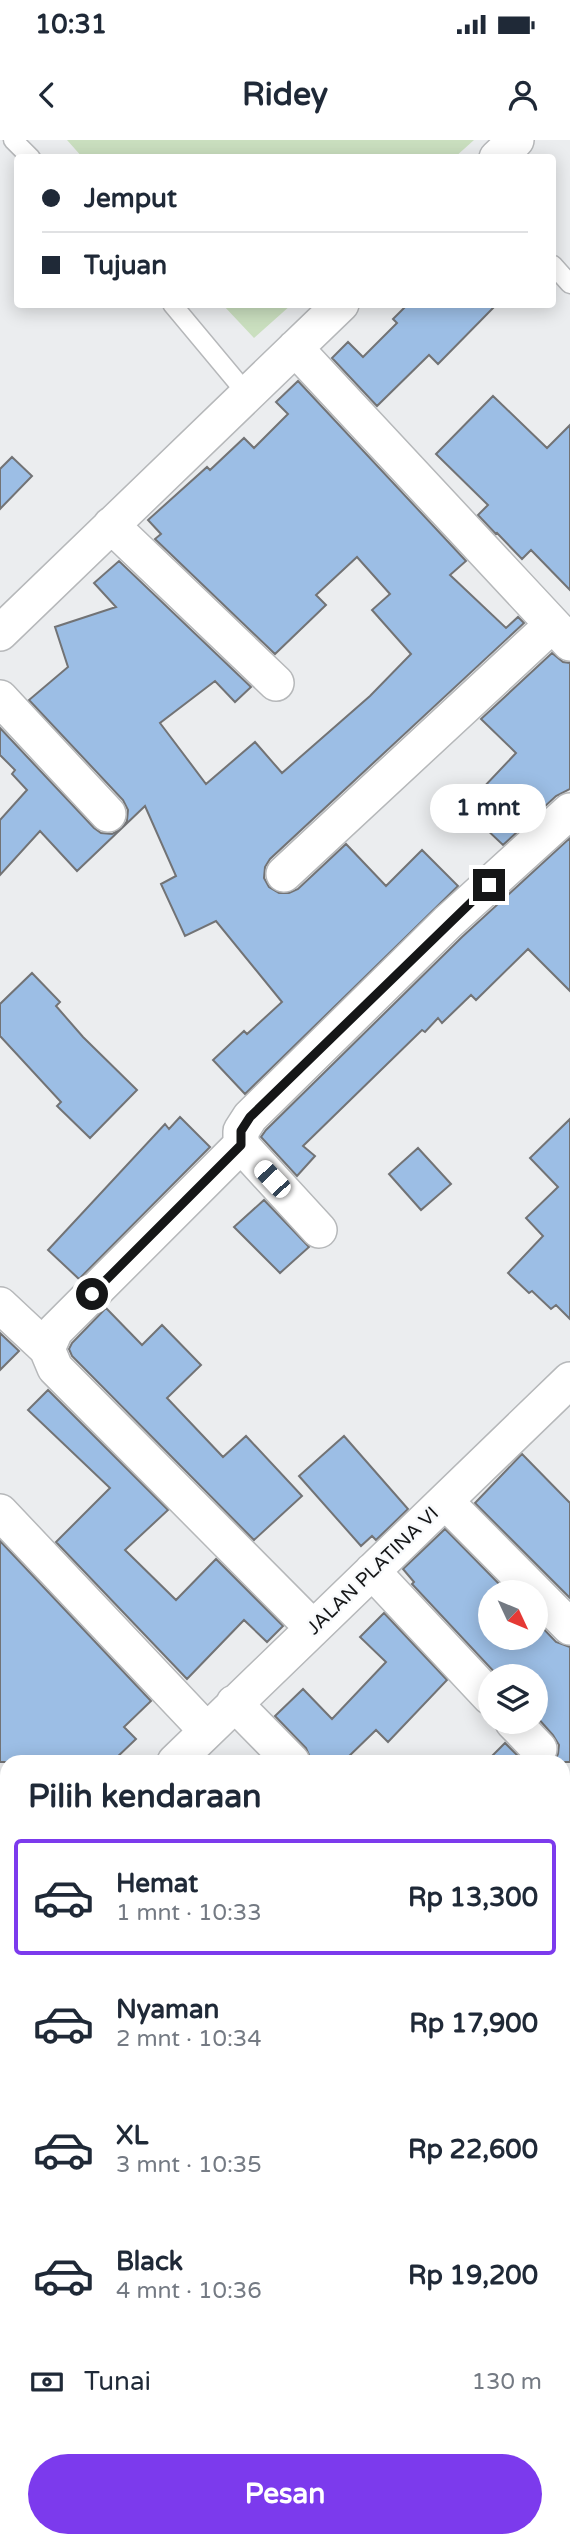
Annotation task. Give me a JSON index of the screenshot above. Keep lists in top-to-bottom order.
{
  "streets": {
    "street": ["JALAN PLATINA VI"]
  },
  "north": "bottom right",
  "page": {
    "status": "10:31",
    "header": "Ridey",
    "banner": ["Jemput", "Tujuan"],
    "bubble": "1 mnt",
    "heading": "Pilih kendaraan",
    "list": [
      {
        "name": "Hemat",
        "note": "1 mnt · 10:33",
        "value": "Rp 13,300"
      },
      {
        "name": "Nyaman",
        "note": "2 mnt · 10:34",
        "value": "Rp 17,900"
      },
      {
        "name": "XL",
        "note": "3 mnt · 10:35",
        "value": "Rp 22,600"
      },
      {
        "name": "Black",
        "note": "4 mnt · 10:36",
        "value": "Rp 19,200"
      }
    ],
    "pay": ["Tunai", "130 m"],
    "buttons": "Pesan"
  }
}
